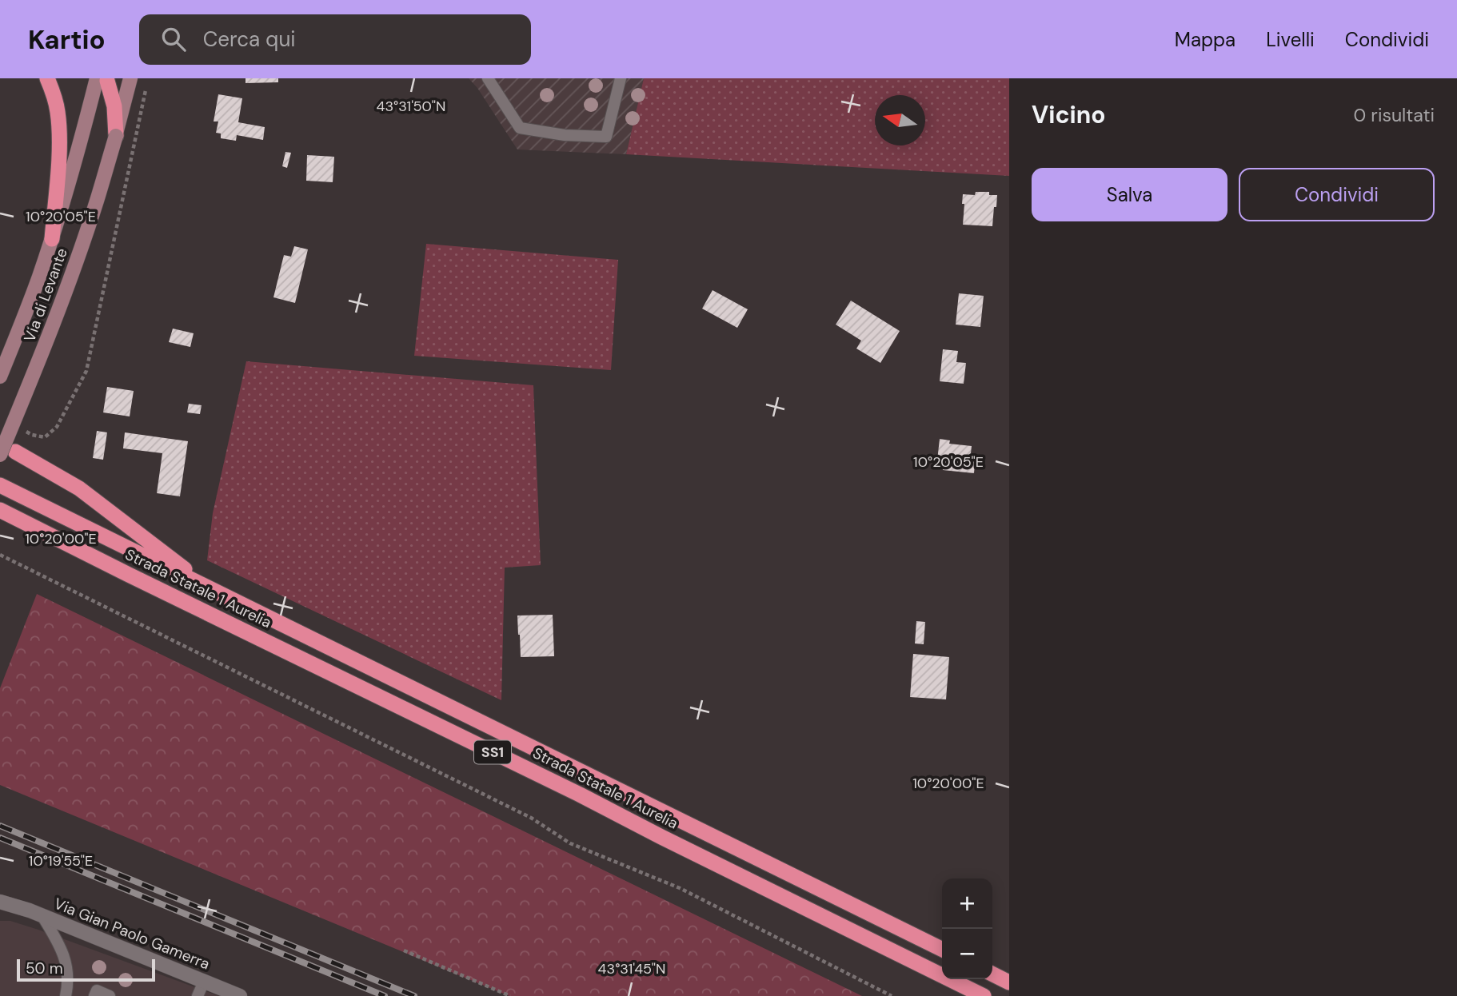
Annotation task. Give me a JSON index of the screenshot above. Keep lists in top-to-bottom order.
{
  "streets": {
    "highway": ["Strada Statale 1 Aurelia", "SS1"],
    "main road": ["Via di Levante"],
    "street": ["Via Gian Paolo Gamerra"]
  },
  "scale_bar": "50 m",
  "north": "left",
  "page": {
    "header": "Kartio",
    "search": "Cerca qui",
    "nav": ["Mappa", "Livelli", "Condividi"],
    "heading": ["Vicino", "0 risultati"],
    "buttons": ["Salva", "Condividi"],
    "map_buttons": ["+", "−"],
    "scale": "50 m"
  },
  "coordinates": [
    "43°31'50\"N",
    "10°20'05\"E",
    "10°20'00\"E",
    "10°19'55\"E",
    "43°31'45\"N"
  ]
}
